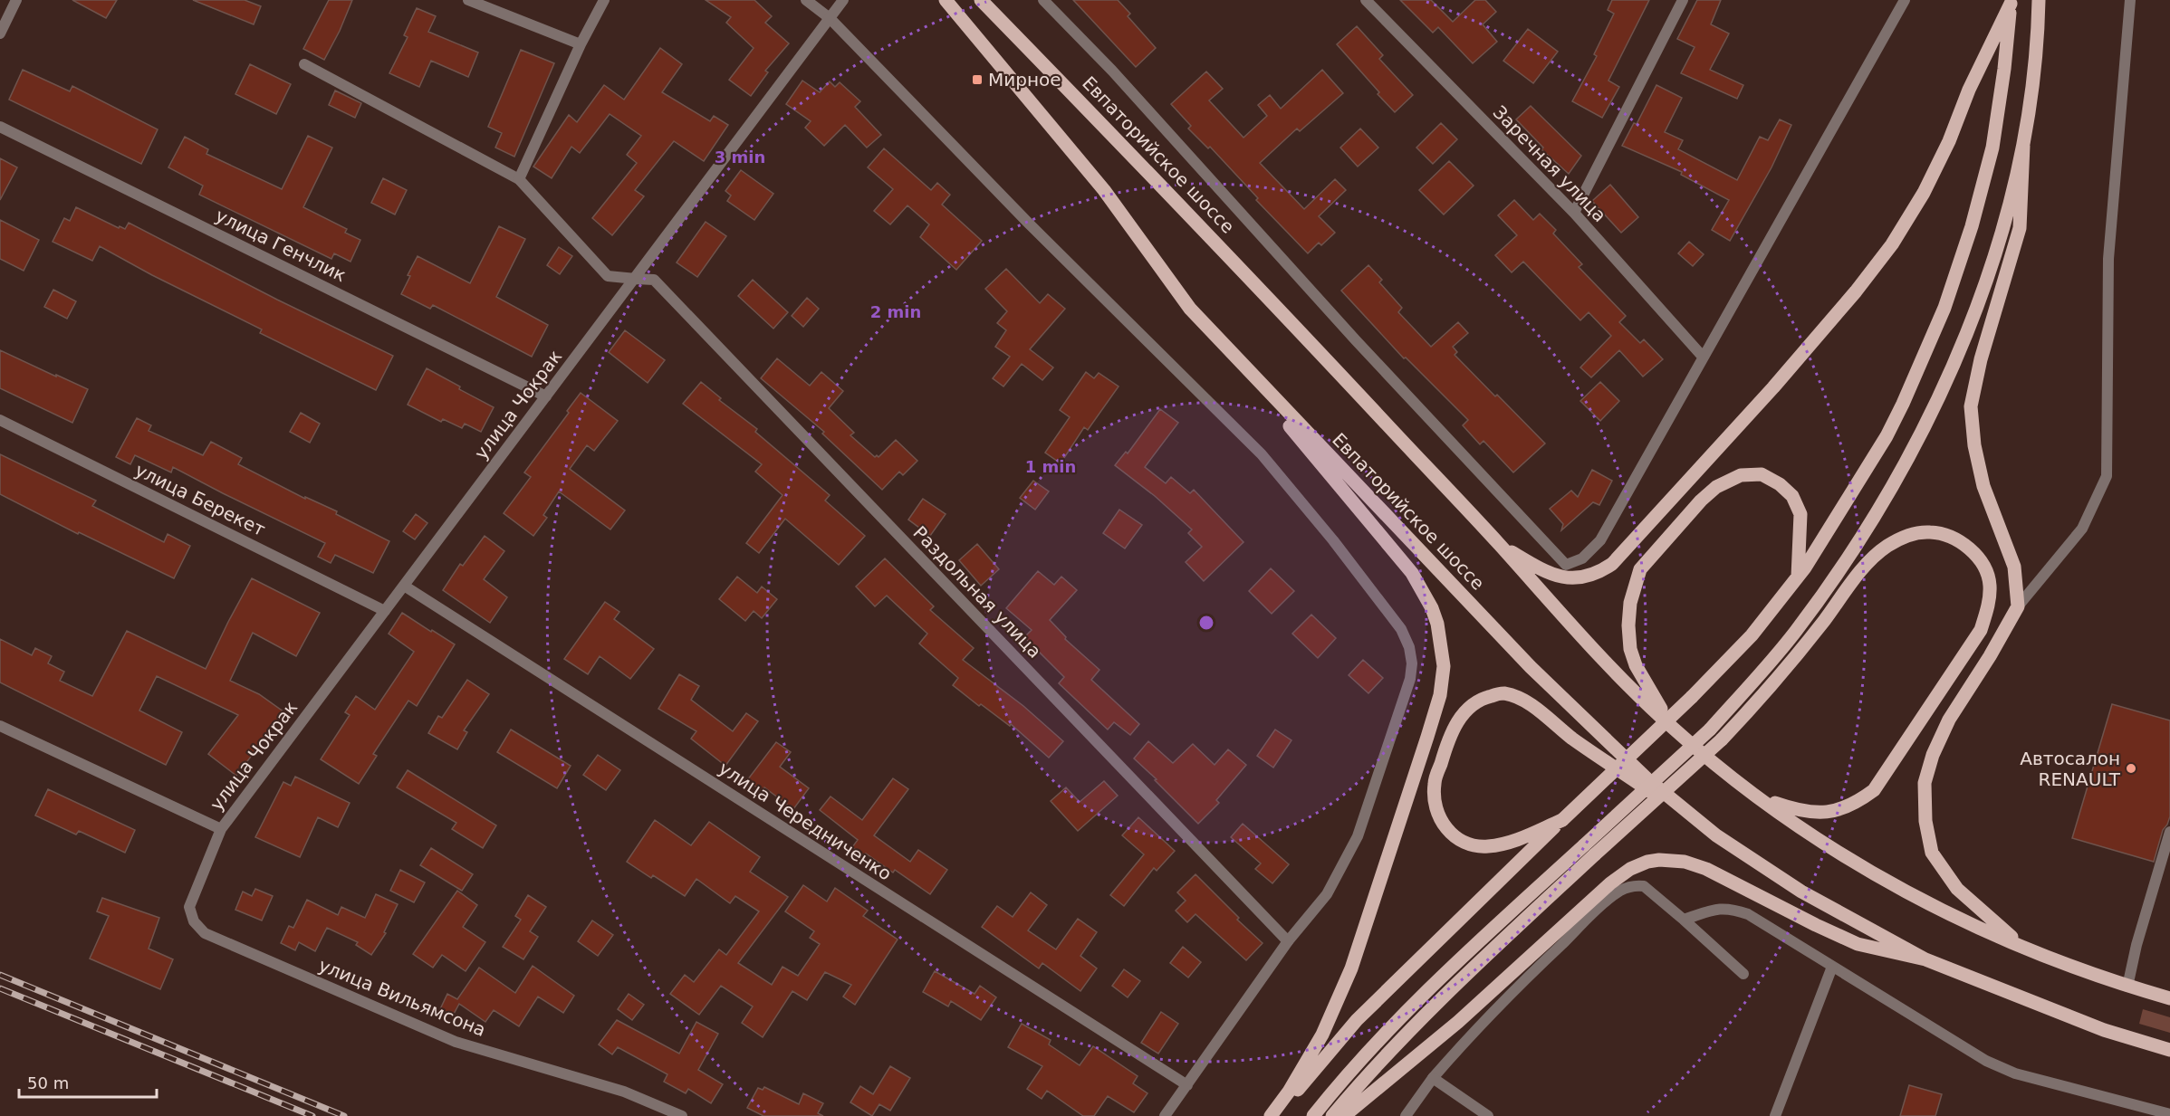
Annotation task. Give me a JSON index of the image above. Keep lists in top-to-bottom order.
{
  "streets": {
    "main road": ["Евпаторийское шоссе"],
    "street": [
      "Заречная улица",
      "улица Генчлик",
      "улица Чокрак",
      "улица Берекет",
      "Раздольная улица",
      "улица Чередниченко",
      "улица Вильямсона"
    ]
  },
  "crossings": [
    ["улица Генчлик", "улица Чокрак"],
    ["улица Чокрак", "улица Берекет"],
    ["улица Чокрак", "Раздольная улица"],
    ["улица Чокрак", "улица Чередниченко"],
    ["улица Чокрак", "улица Вильямсона"]
  ],
  "places": {
    "transit": ["Мирное"],
    "other": ["Aвтосалон RENAULT"]
  },
  "scale_bar": "50 m",
  "rings": ["3 min", "2 min", "1 min"]
}
